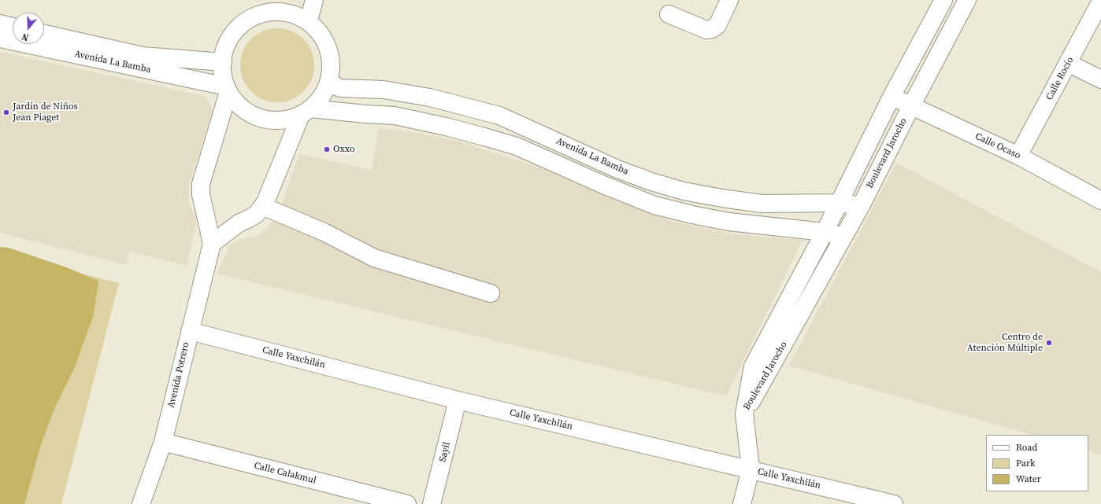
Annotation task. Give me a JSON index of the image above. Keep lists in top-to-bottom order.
{
  "streets": {
    "street": [
      "Avenida La Bamba",
      "Calle Rocío",
      "Calle Ocaso",
      "Boulevard Jarocho",
      "Calle Yaxchilán",
      "Avenida Potrero",
      "Sayil",
      "Calle Calakmul"
    ]
  },
  "crossings": [
    ["Avenida La Bamba", "Boulevard Jarocho"],
    ["Avenida La Bamba", "Avenida Potrero"],
    ["Calle Rocío", "Calle Ocaso"],
    ["Calle Ocaso", "Boulevard Jarocho"],
    ["Calle Yaxchilán", "Avenida Potrero"],
    ["Calle Yaxchilán", "Sayil"],
    ["Avenida Potrero", "Calle Calakmul"]
  ],
  "places": ["Jardín de Niños Jean Piaget", "Oxxo", "Centro de Atención Múltiple"],
  "legend": ["Road", "Park", "Water"],
  "north": "bottom"
}
